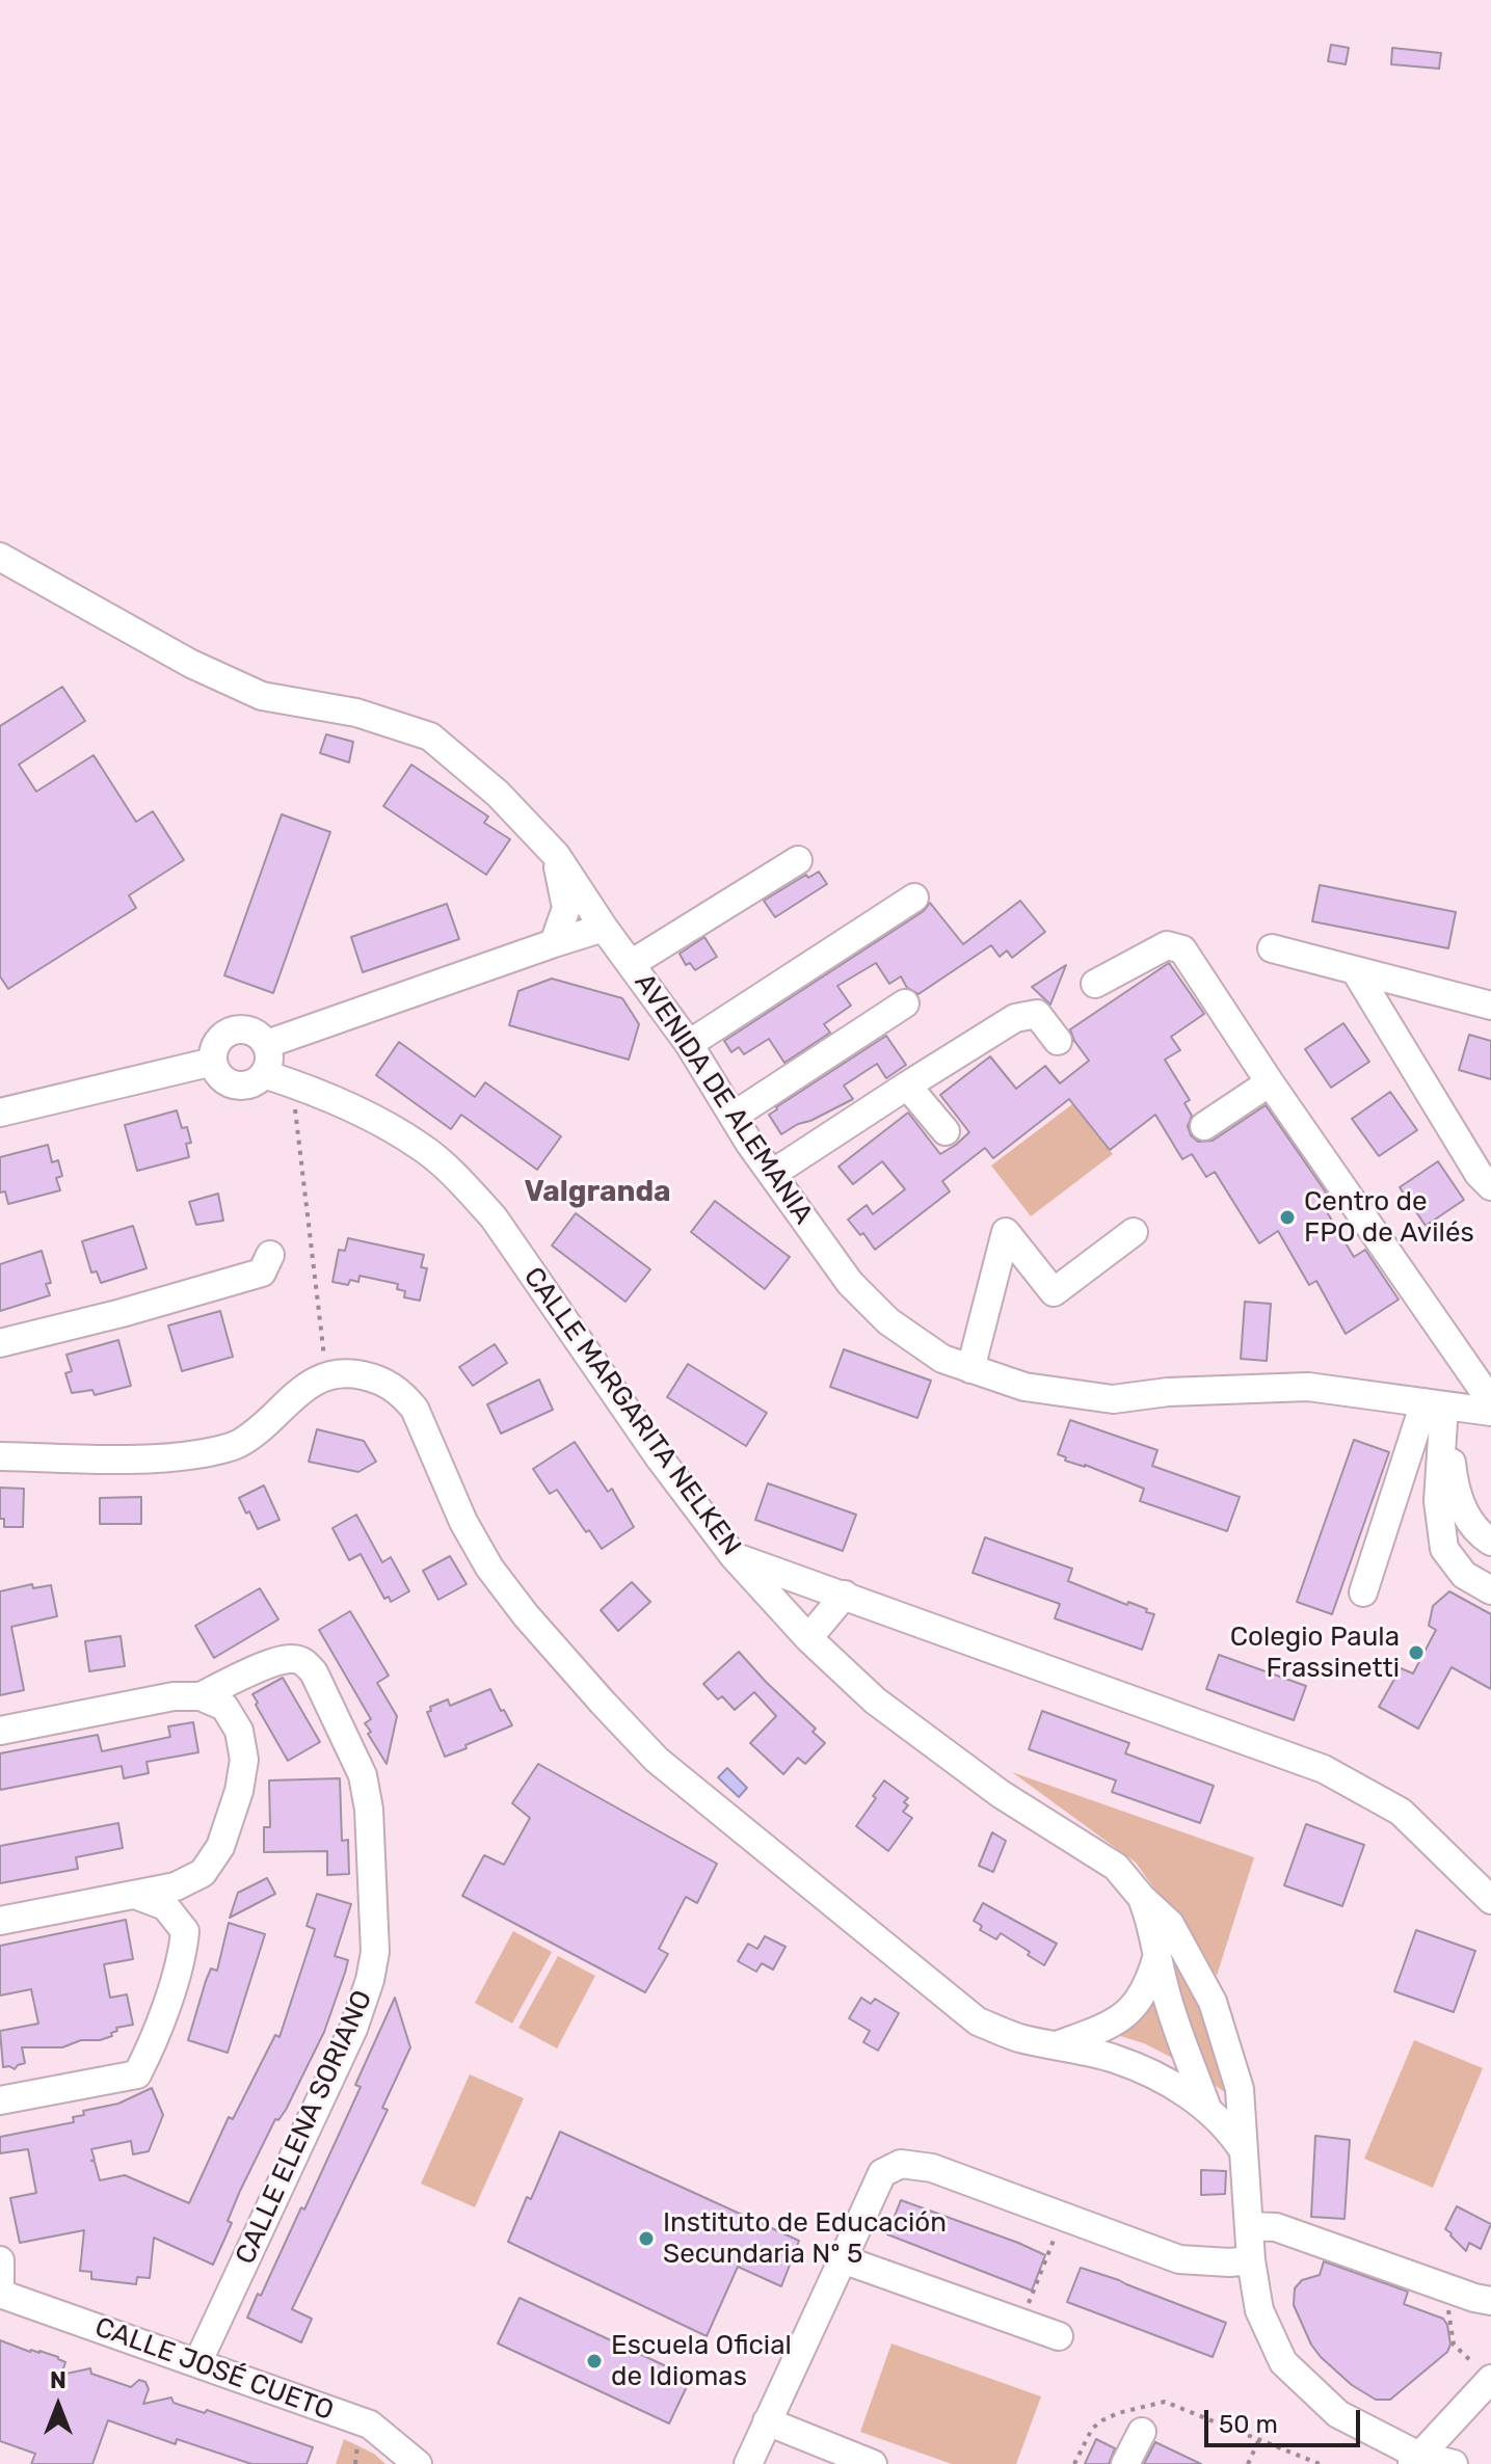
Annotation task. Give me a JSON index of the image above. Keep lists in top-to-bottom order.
{
  "streets": {
    "street": [
      "AVENIDA DE ALEMANIA",
      "CALLE MARGARITA NELKEN",
      "CALLE ELENA SORIANO",
      "CALLE JOSÉ CUETO"
    ]
  },
  "crossings": [
    ["CALLE ELENA SORIANO", "CALLE JOSÉ CUETO"]
  ],
  "districts": ["Valgranda"],
  "places": [
    "Centro de FPO de Avilés",
    "Colegio Paula Frassinetti",
    "Instituto de Educación Secundaria Nº 5",
    "Escuela Oficial de Idiomas"
  ],
  "scale_bar": "50 m",
  "north": "top"
}
